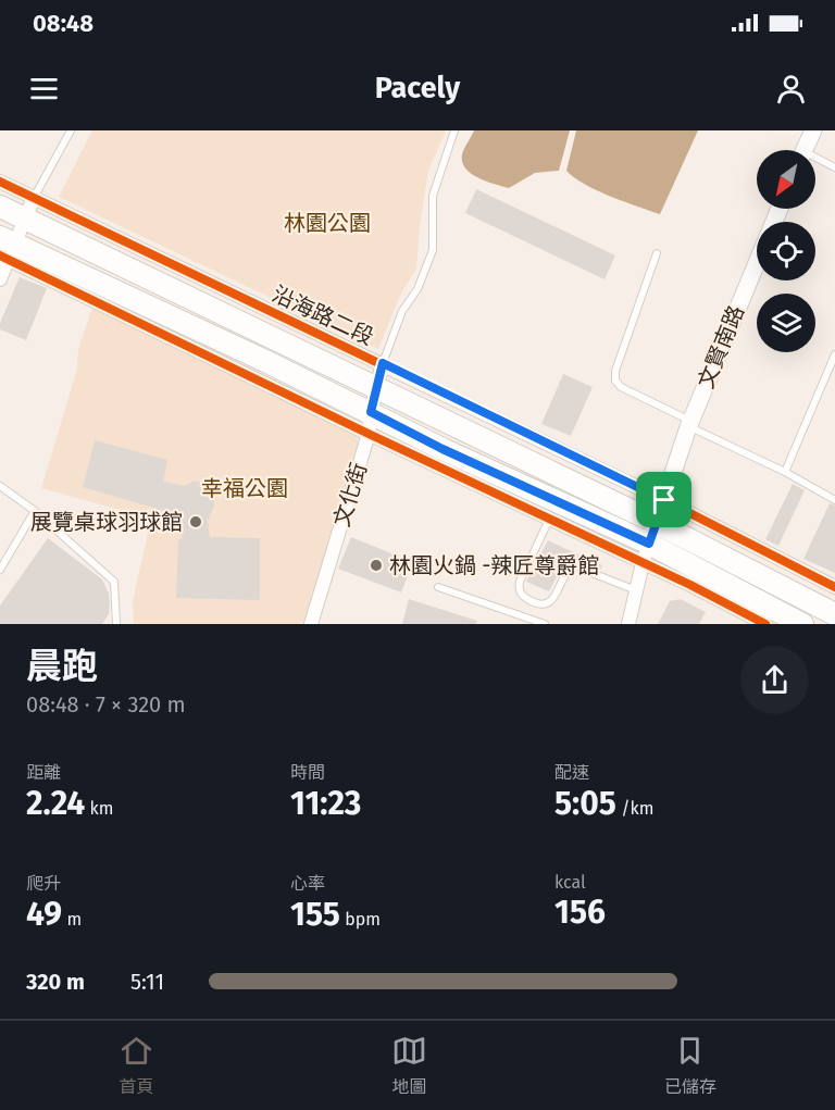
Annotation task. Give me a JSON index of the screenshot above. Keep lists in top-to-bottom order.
{
  "streets": {
    "main road": ["沿海路二段"],
    "street": ["文賢南路", "文化街"]
  },
  "crossings": [
    ["沿海路二段", "文賢南路"],
    ["沿海路二段", "文化街"]
  ],
  "parks": ["林園公園", "幸福公園"],
  "places": ["展覽桌球羽球館", "林園火鍋 -辣匠尊爵館"],
  "north": "bottom left",
  "page": {
    "status": "08:48",
    "header": "Pacely",
    "heading": ["晨跑", "08:48 · 7 × 320 m"],
    "stats": [
      ["距離", "2.24 km"],
      ["時間", "11:23"],
      ["配速", "5:05 /km"],
      ["爬升", "49 m"],
      ["心率", "155 bpm"],
      ["kcal", "156"]
    ],
    "list": [
      {
        "name": "320 m",
        "note": "5:11"
      }
    ],
    "tabs": ["首頁", "地圖", "已儲存"]
  }
}
